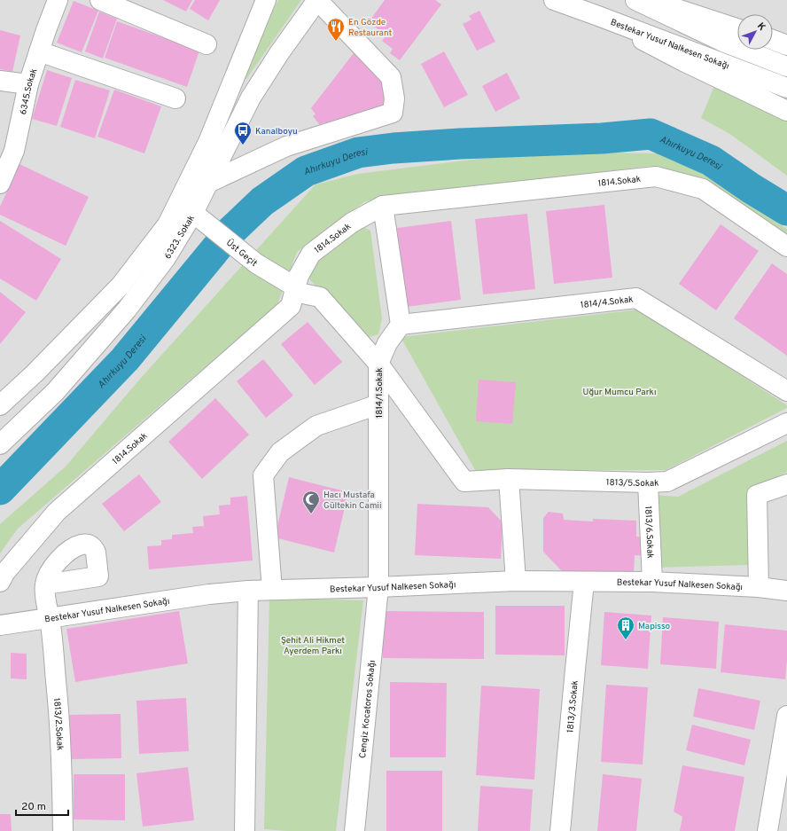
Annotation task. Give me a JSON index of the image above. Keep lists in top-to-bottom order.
{
  "streets": {
    "street": [
      "Bestekar Yusuf Nalkesen Sokağı",
      "6345.Sokak",
      "1814.Sokak",
      "6323. Sokak",
      "Üst Geçit",
      "1814/4.Sokak",
      "1814/1.Sokak",
      "1813/5.Sokak",
      "1813/6.Sokak",
      "1813/3.Sokak",
      "Cengiz Kocatoros Sokağı",
      "1813/2.Sokak"
    ]
  },
  "crossings": [
    ["Bestekar Yusuf Nalkesen Sokağı", "1814/1.Sokak"],
    ["Bestekar Yusuf Nalkesen Sokağı", "1813/6.Sokak"],
    ["Bestekar Yusuf Nalkesen Sokağı", "1813/3.Sokak"],
    ["Bestekar Yusuf Nalkesen Sokağı", "Cengiz Kocatoros Sokağı"],
    ["Bestekar Yusuf Nalkesen Sokağı", "1813/2.Sokak"],
    ["1814.Sokak", "Üst Geçit"],
    ["6323. Sokak", "Üst Geçit"],
    ["Üst Geçit", "1814/1.Sokak"],
    ["Üst Geçit", "1813/5.Sokak"],
    ["1814/4.Sokak", "1814/1.Sokak"],
    ["1814/1.Sokak", "1813/5.Sokak"],
    ["1814/1.Sokak", "Cengiz Kocatoros Sokağı"],
    ["1813/5.Sokak", "1813/6.Sokak"]
  ],
  "water": ["Ahırkuyu Deresi"],
  "parks": ["Uğur Mumcu Parkı", "Şehit Ali Hikmet Ayerdem Parkı"],
  "places": {
    "restaurant": ["En Gözde Restaurant"],
    "bus stop": ["Kanalboyu"],
    "mosque": ["Hacı Mustafa Gültekin Camii"],
    "building": ["Mapisso"]
  },
  "scale_bar": "20 m",
  "north": "top right"
}
